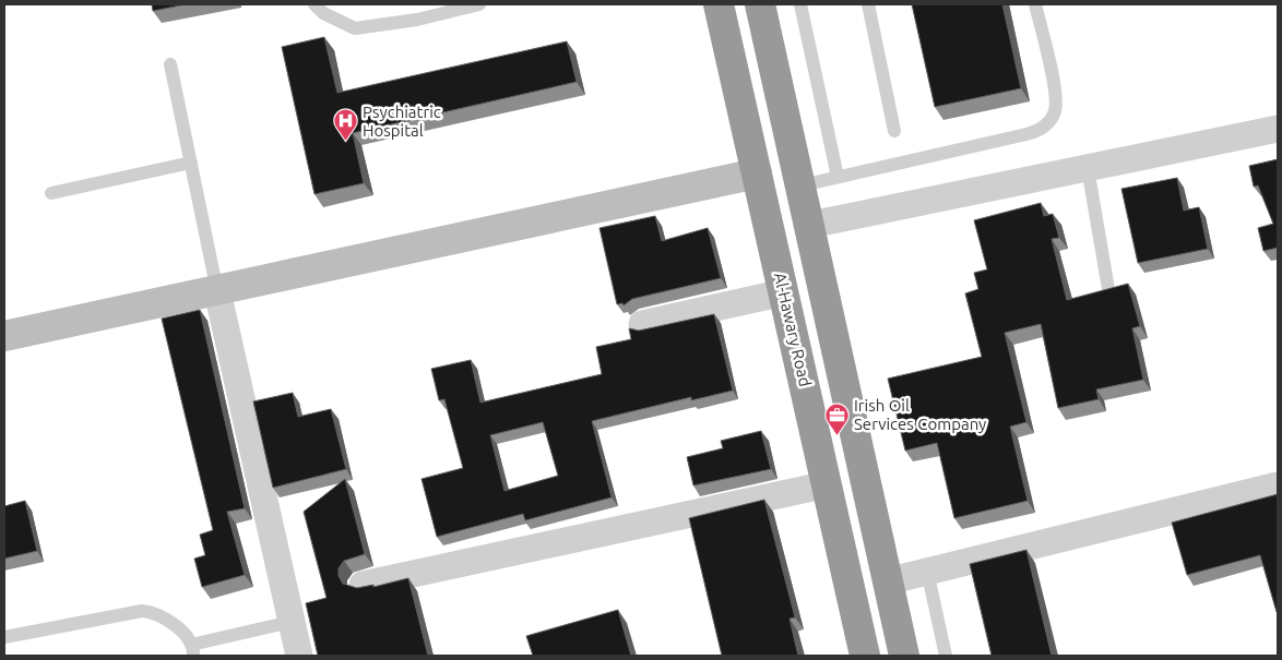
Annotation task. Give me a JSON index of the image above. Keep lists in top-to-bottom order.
{
  "streets": {
    "highway": ["Al-Hawary Road"]
  },
  "places": {
    "hospital": ["Psychiatric Hospital"],
    "office": ["Irish Oil Services Company"]
  }
}
